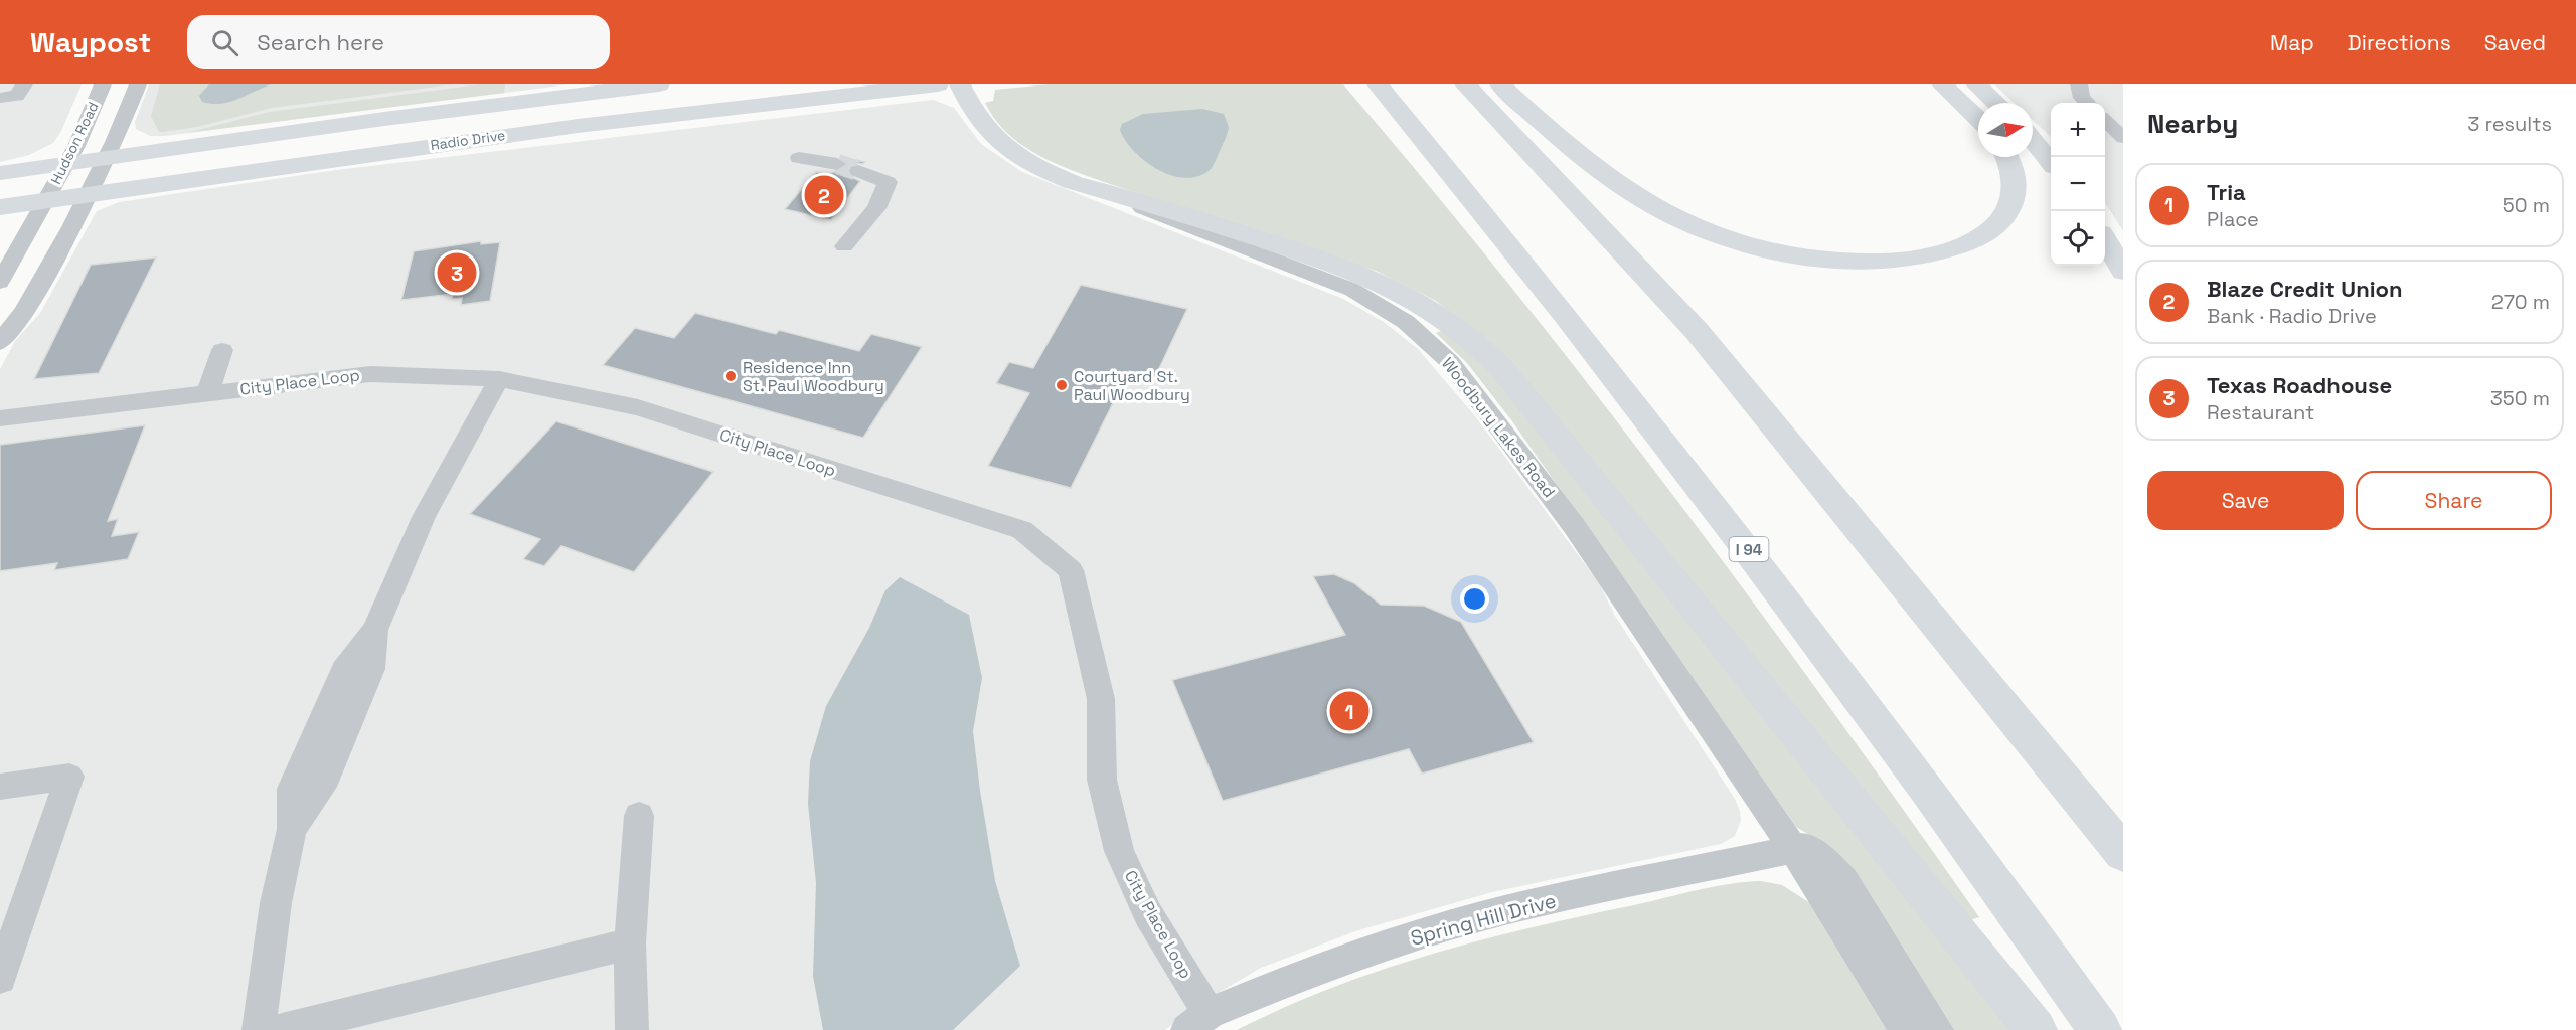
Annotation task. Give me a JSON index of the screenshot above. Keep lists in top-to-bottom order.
{
  "streets": {
    "main road": ["Radio Drive", "Woodbury Lakes Road", "I 94"],
    "street": ["Hudson Road", "City Place Loop", "Spring Hill Drive"]
  },
  "crossings": [
    ["Radio Drive", "Hudson Road"],
    ["City Place Loop", "Spring Hill Drive"],
    ["Woodbury Lakes Road", "Spring Hill Drive"]
  ],
  "places": ["Residence Inn St. Paul Woodbury", "Courtyard St. Paul Woodbury"],
  "north": "right",
  "page": {
    "header": "Waypost",
    "search": "Search here",
    "nav": ["Map", "Directions", "Saved"],
    "heading": ["Nearby", "3 results"],
    "map_buttons": ["+", "−"],
    "list": [
      {
        "mark": "1",
        "name": "Tria",
        "note": "Place",
        "value": "50 m"
      },
      {
        "mark": "2",
        "name": "Blaze Credit Union",
        "note": "Bank · Radio Drive",
        "value": "270 m"
      },
      {
        "mark": "3",
        "name": "Texas Roadhouse",
        "note": "Restaurant",
        "value": "350 m"
      }
    ],
    "pins": ["2", "3", "1"],
    "buttons": ["Save", "Share"]
  }
}
